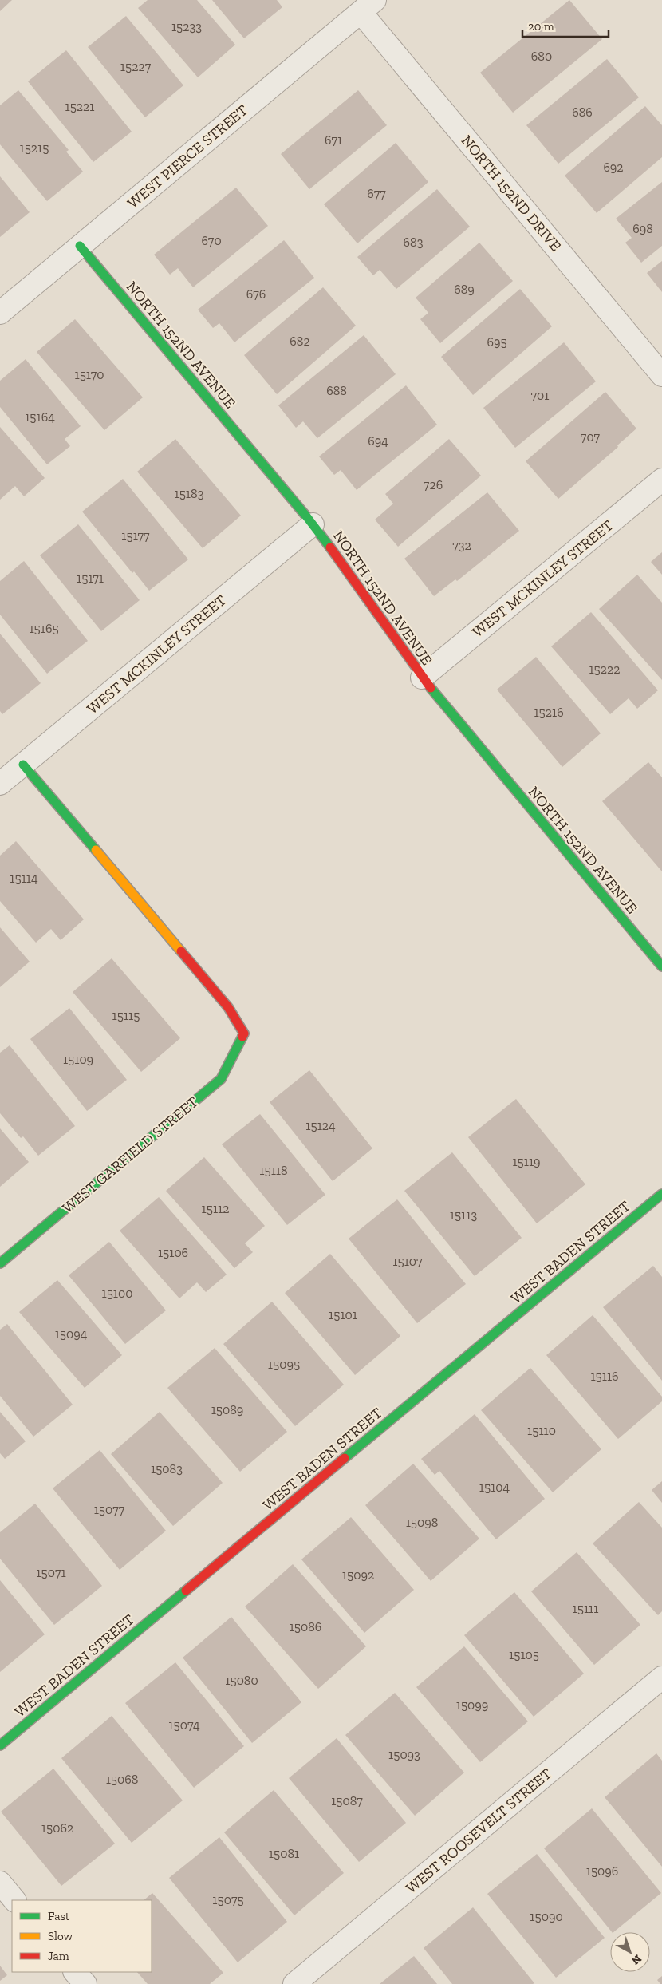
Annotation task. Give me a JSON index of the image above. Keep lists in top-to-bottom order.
{
  "streets": {
    "street": [
      "WEST PIERCE STREET",
      "NORTH 152ND DRIVE",
      "NORTH 152ND AVENUE",
      "WEST MCKINLEY STREET",
      "WEST GARFIELD STREET",
      "WEST BADEN STREET",
      "WEST ROOSEVELT STREET"
    ]
  },
  "crossings": [
    ["WEST PIERCE STREET", "NORTH 152ND DRIVE"],
    ["WEST PIERCE STREET", "NORTH 152ND AVENUE"],
    ["NORTH 152ND AVENUE", "WEST MCKINLEY STREET"],
    ["WEST MCKINLEY STREET", "WEST GARFIELD STREET"]
  ],
  "house_numbers": [
    "15233",
    "680",
    "15227",
    "15221",
    "686",
    "671",
    "15215",
    "692",
    "677",
    "698",
    "670",
    "683",
    "689",
    "676",
    "682",
    "695",
    "15170",
    "688",
    "701",
    "15164",
    "707",
    "694",
    "726",
    "15183",
    "15177",
    "732",
    "15171",
    "15165",
    "15222",
    "15216",
    "15114",
    "15115",
    "15109",
    "15124",
    "15119",
    "15118",
    "15112",
    "15113",
    "15106",
    "15107",
    "15100",
    "15101",
    "15094",
    "15095",
    "15116",
    "15089",
    "15110",
    "15083",
    "15104",
    "15077",
    "15098",
    "15071",
    "15092",
    "15111",
    "15086",
    "15105",
    "15080",
    "15099",
    "15074",
    "15093",
    "15068",
    "15087",
    "15062",
    "15081",
    "15096",
    "15075",
    "15090"
  ],
  "legend": ["Fast", "Slow", "Jam"],
  "scale_bar": "20 m",
  "north": "bottom right"
}
